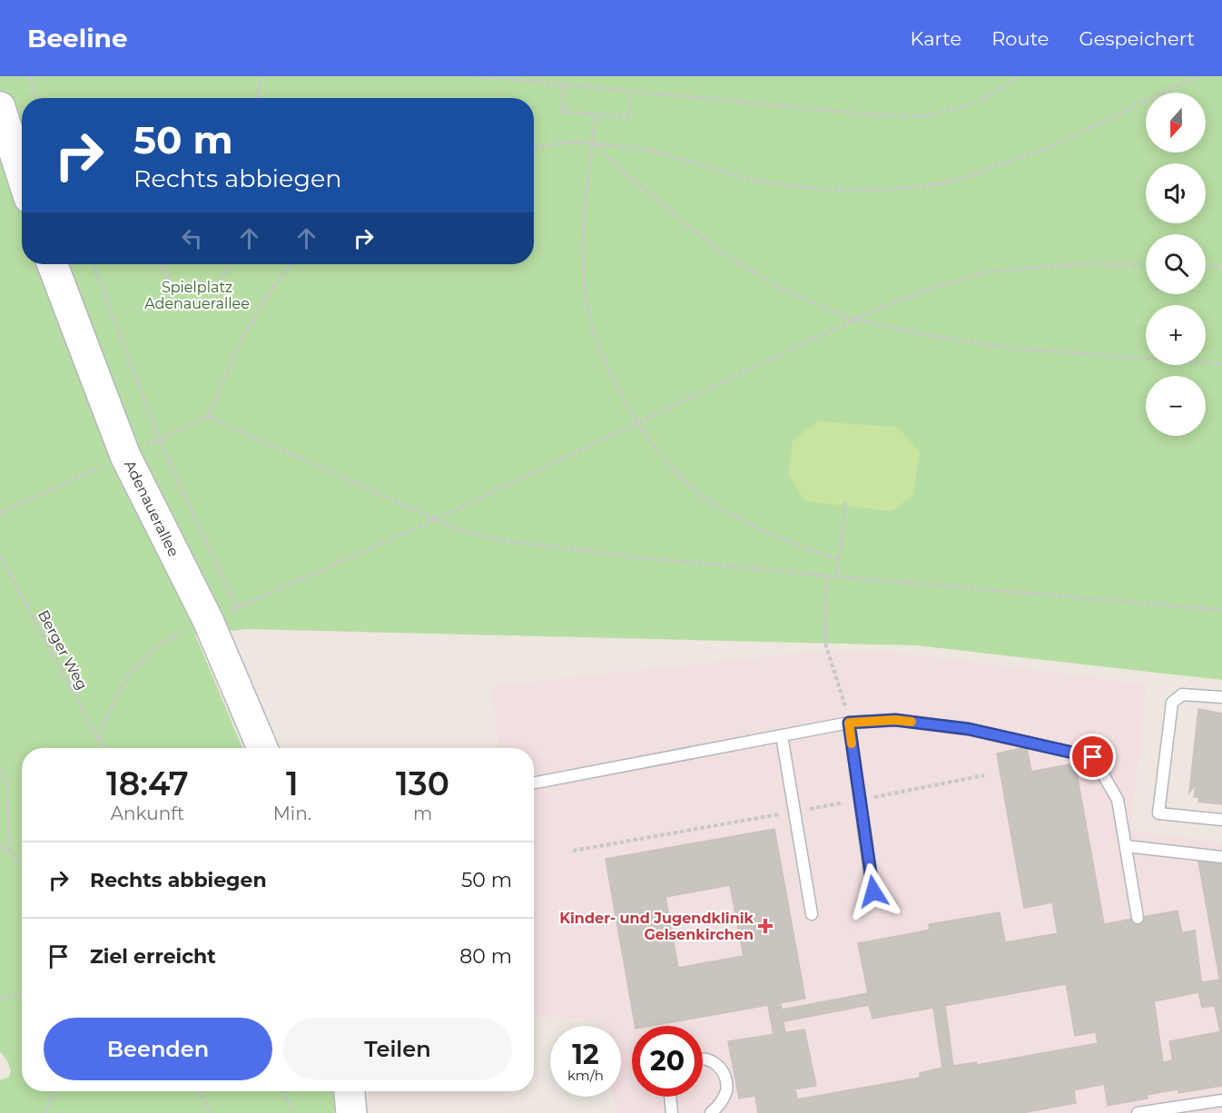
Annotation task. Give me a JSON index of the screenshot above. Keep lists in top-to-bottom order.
{
  "streets": {
    "street": ["Adenauerallee"],
    "path": ["Berger Weg"]
  },
  "parks": ["Spielplatz Adenauerallee"],
  "places": {
    "health": ["Kinder- und Jugendklinik Gelsenkirchen"]
  },
  "north": "bottom",
  "page": {
    "header": "Beeline",
    "nav": ["Karte", "Route", "Gespeichert"],
    "map_buttons": ["+", "−"],
    "turn": ["50 m", "Rechts abbiegen"],
    "eta": [
      "18:47",
      "Ankunft",
      "1",
      "Min.",
      "130",
      "m"
    ],
    "list": [
      {
        "name": "Rechts abbiegen",
        "value": "50 m"
      },
      {
        "name": "Ziel erreicht",
        "value": "80 m"
      }
    ],
    "buttons": ["Beenden", "Teilen"],
    "speed": "12 km/h",
    "limit": "20"
  }
}
